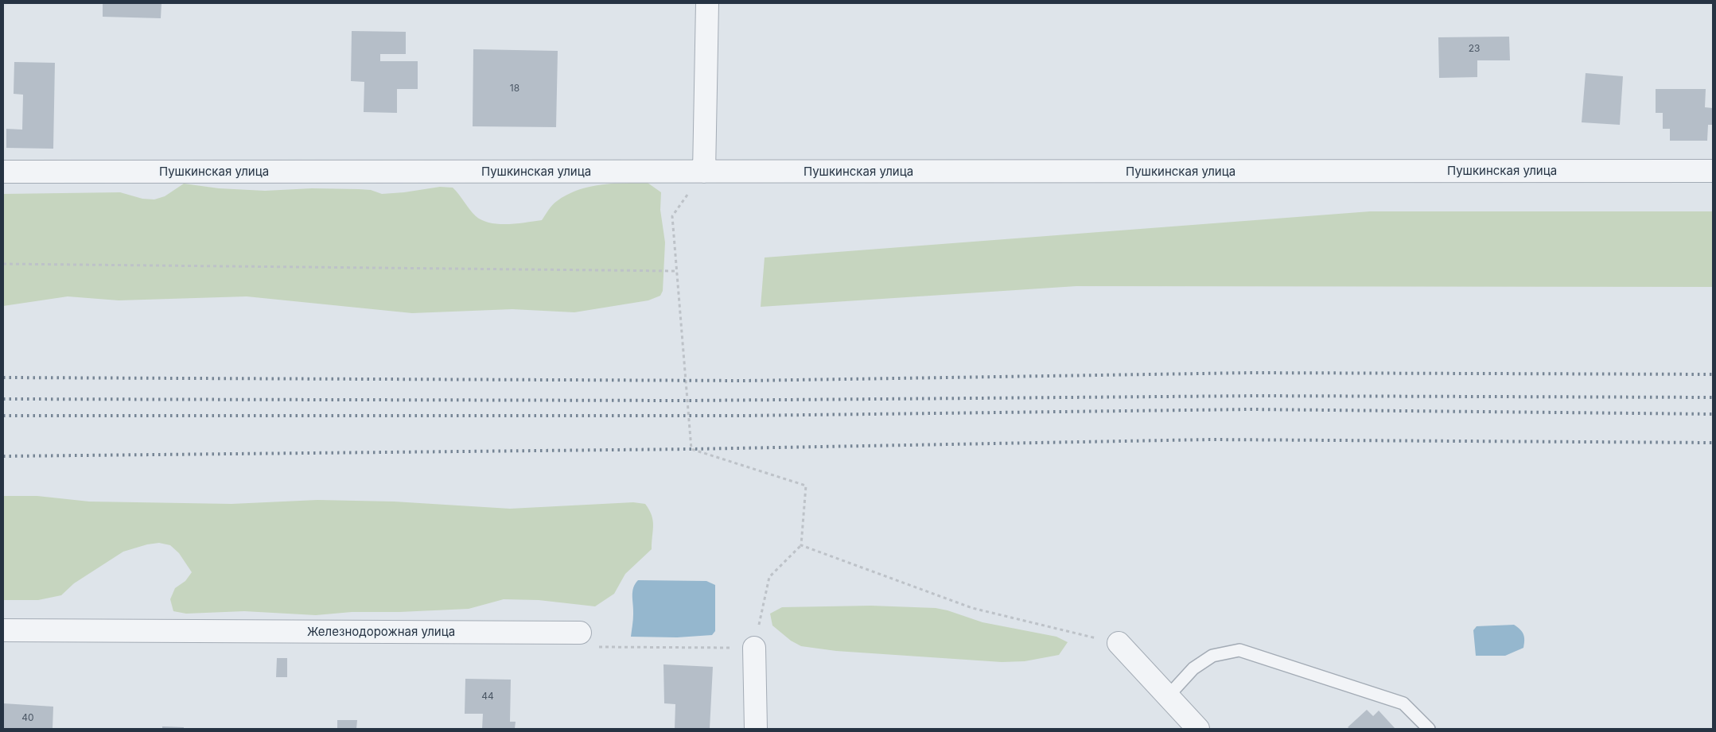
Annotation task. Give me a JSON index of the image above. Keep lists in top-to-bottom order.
{
  "streets": {
    "street": ["Пушкинская улица", "Железнодорожная улица"]
  },
  "house_numbers": [
    "23",
    "18",
    "44",
    "40"
  ]
}
